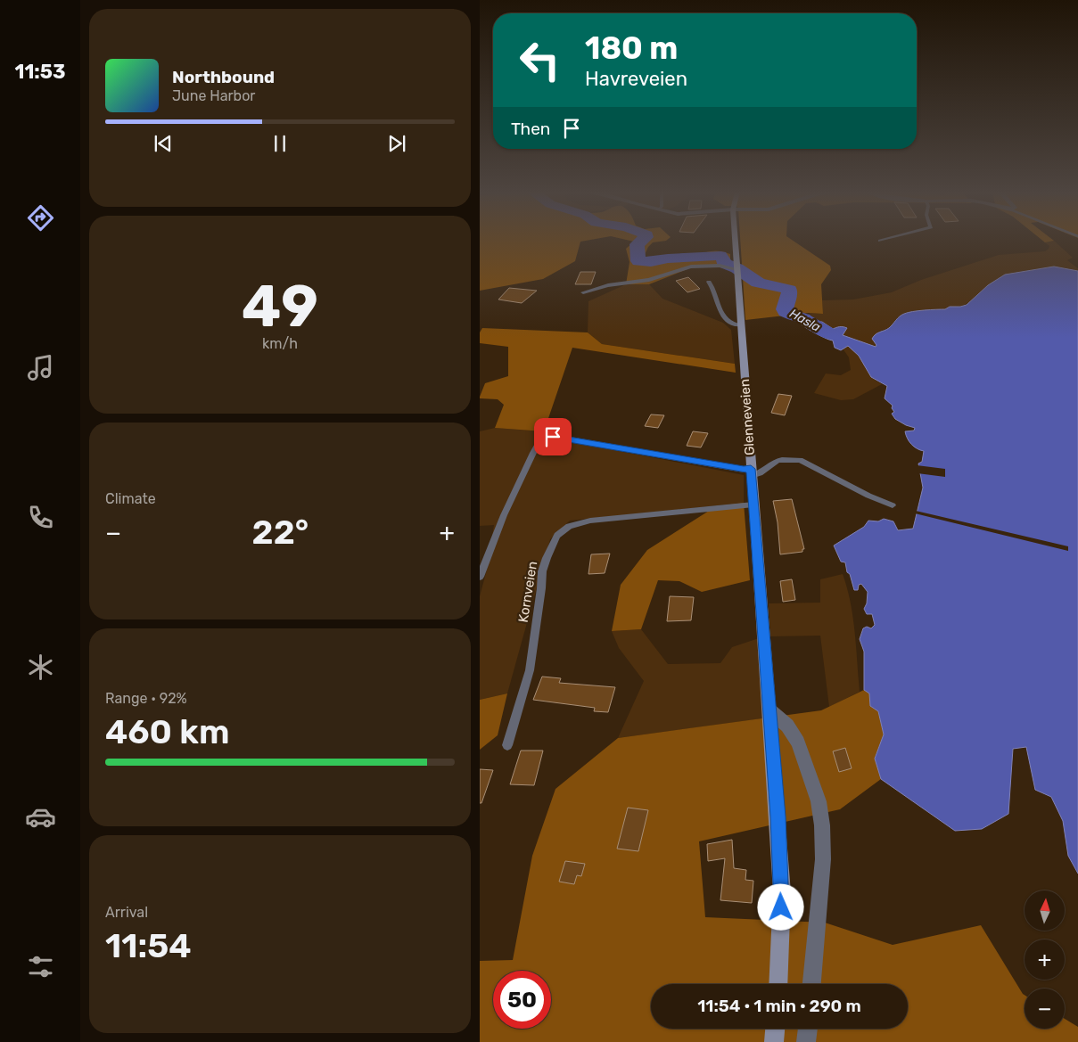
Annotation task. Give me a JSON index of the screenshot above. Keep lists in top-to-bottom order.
{
  "streets": {
    "main road": ["Glenneveien"],
    "lane": ["Kornveien"]
  },
  "crossings": [
    ["Glenneveien", "Kornveien"]
  ],
  "water": ["Hasla"],
  "north": "top",
  "page": {
    "tabs": "11:53",
    "turn": ["180 m", "Havreveien"],
    "song": ["Northbound", "June Harbor"],
    "then": "Then",
    "tile": [
      ["49", "km/h"],
      "Climate",
      ["Range · 92%", "460 km"],
      ["Arrival", "11:54"]
    ],
    "heat": ["−", "22°", "+"],
    "map_buttons": ["+", "−"],
    "limit": "50",
    "trip": "11:54 · 1 min · 290 m"
  }
}
